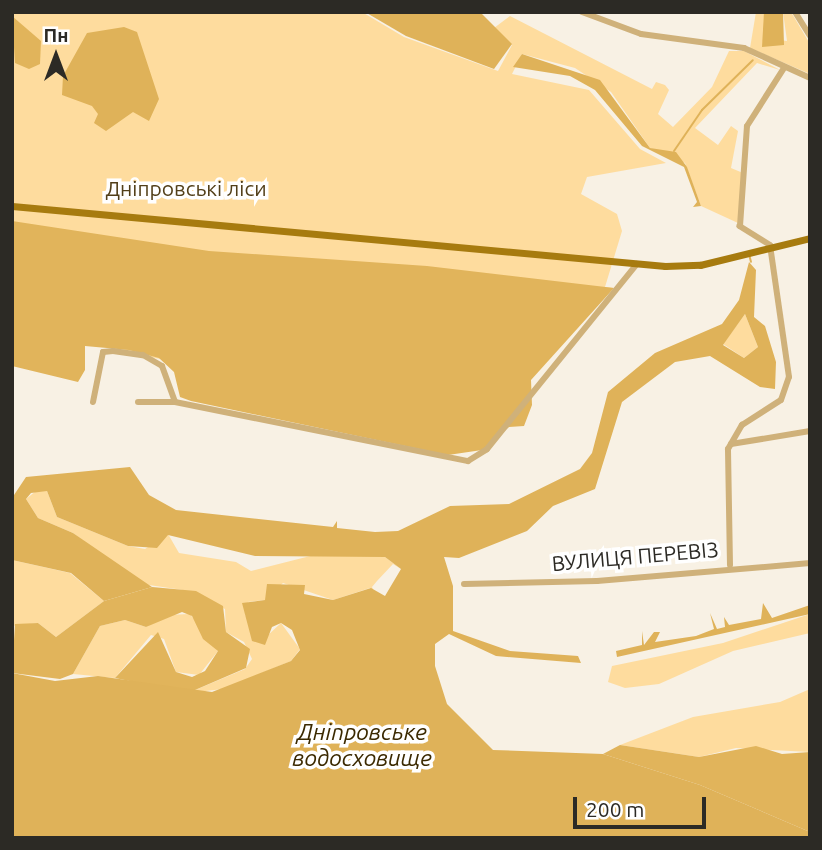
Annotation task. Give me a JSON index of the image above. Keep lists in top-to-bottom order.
{
  "streets": {
    "street": ["ВУЛИЦЯ ПЕРЕВІЗ"]
  },
  "water": ["Дніпровське водосховище"],
  "parks": ["Дніпровські ліси"],
  "scale_bar": "200 m",
  "north": "top"
}
